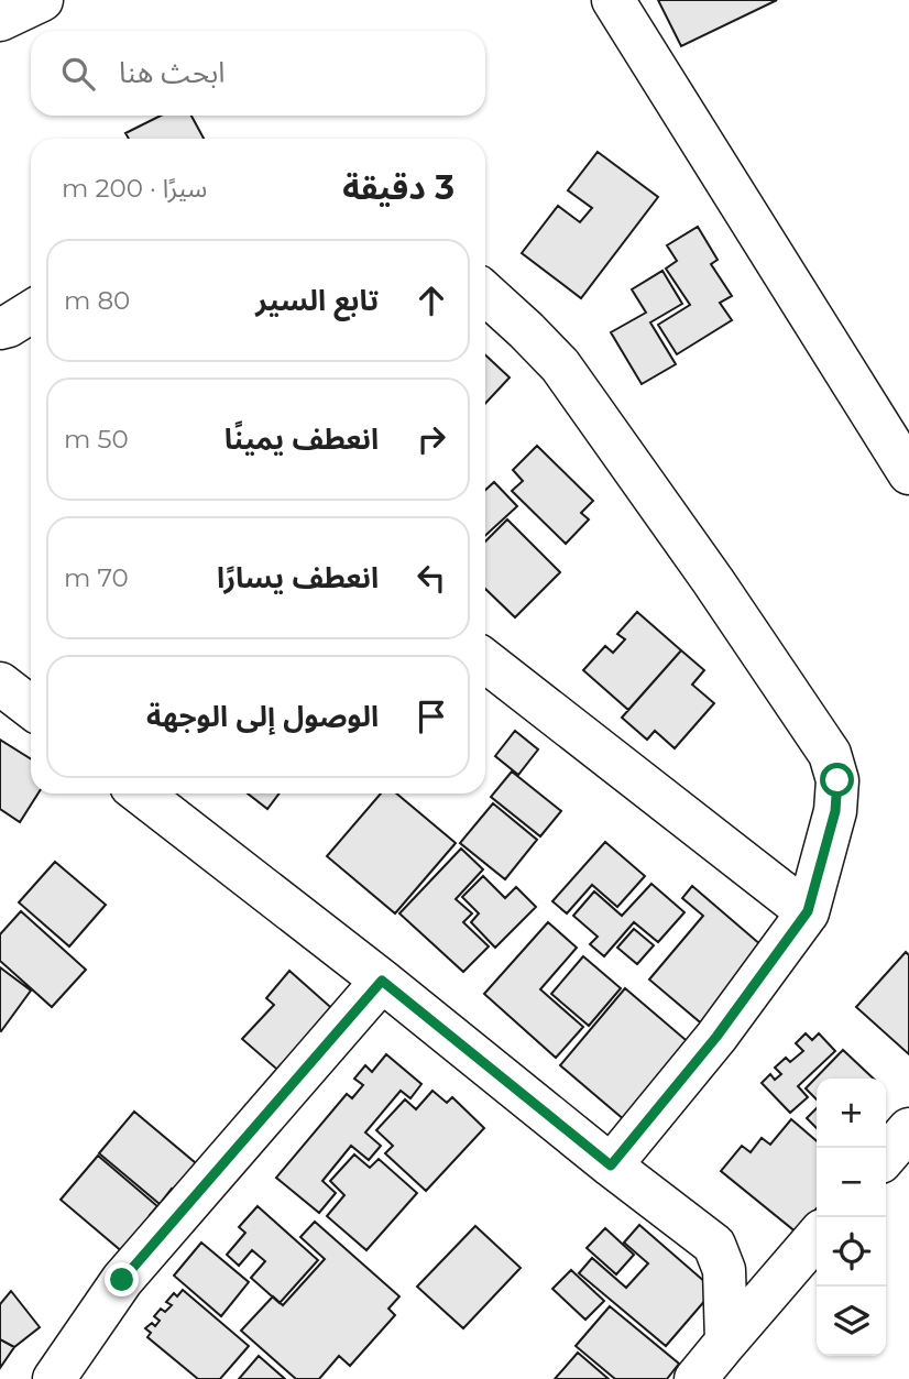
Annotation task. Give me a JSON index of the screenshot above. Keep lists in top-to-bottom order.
{
  "page": {
    "search": "ابحث هنا",
    "heading": ["3 دقيقة", "سيرًا · 200 m"],
    "list": [
      ["تابع السير", "80 m"],
      ["انعطف يمينًا", "50 m"],
      ["انعطف يسارًا", "70 m"],
      "الوصول إلى الوجهة"
    ],
    "map_buttons": ["+", "−"]
  }
}
